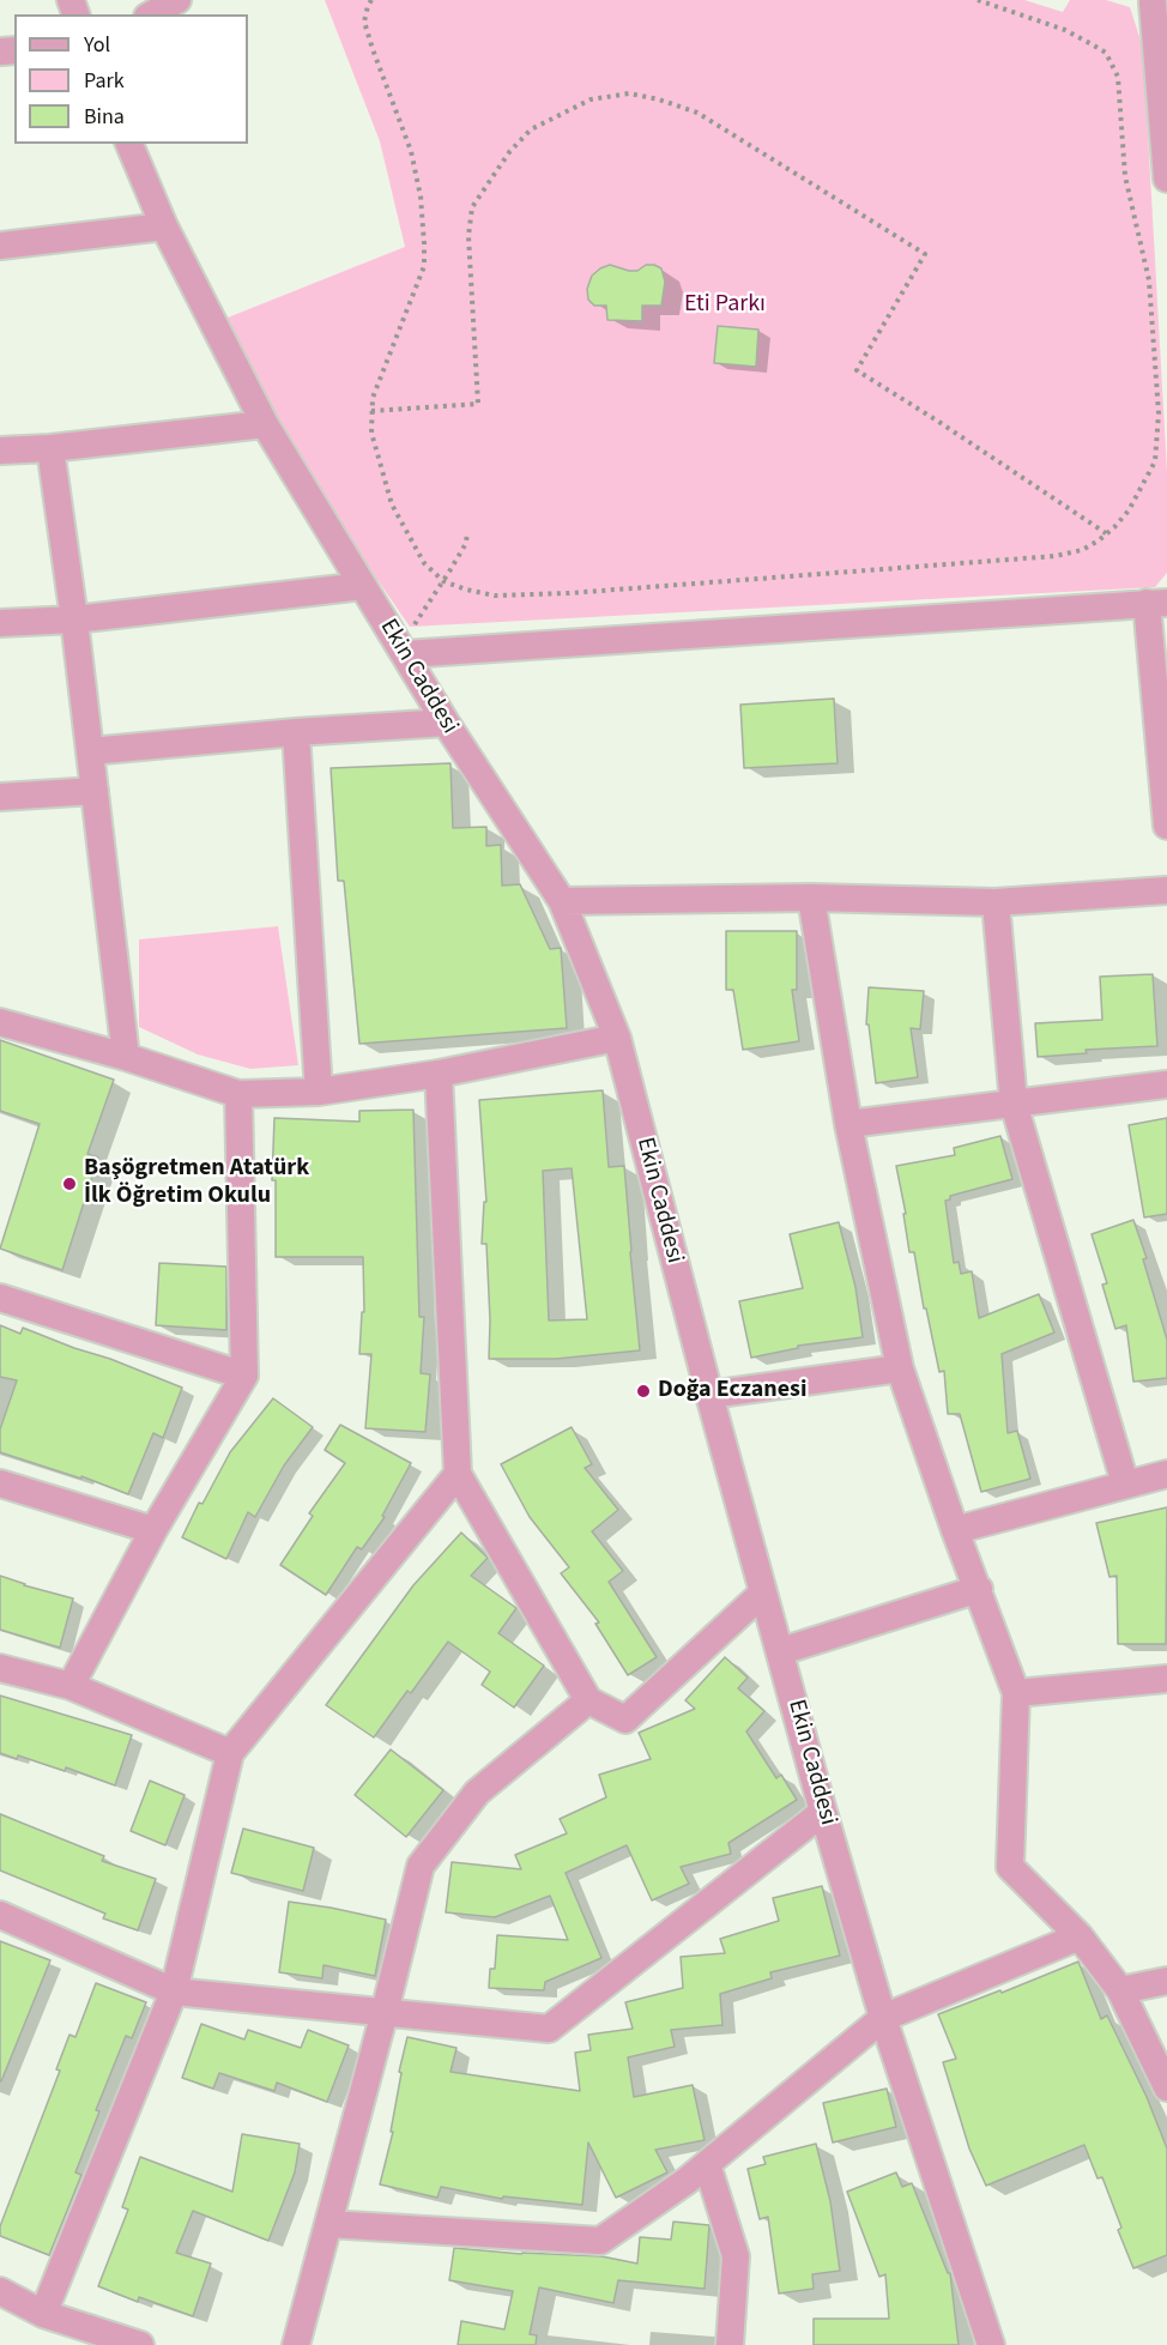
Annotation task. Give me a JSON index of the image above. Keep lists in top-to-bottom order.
{
  "streets": {
    "street": ["Ekin Caddesi"]
  },
  "parks": ["Eti Parkı"],
  "places": ["Başögretmen Atatürk İlk Öğretim Okulu", "Doğa Eczanesi"],
  "legend": ["Yol", "Park", "Bina"]
}
